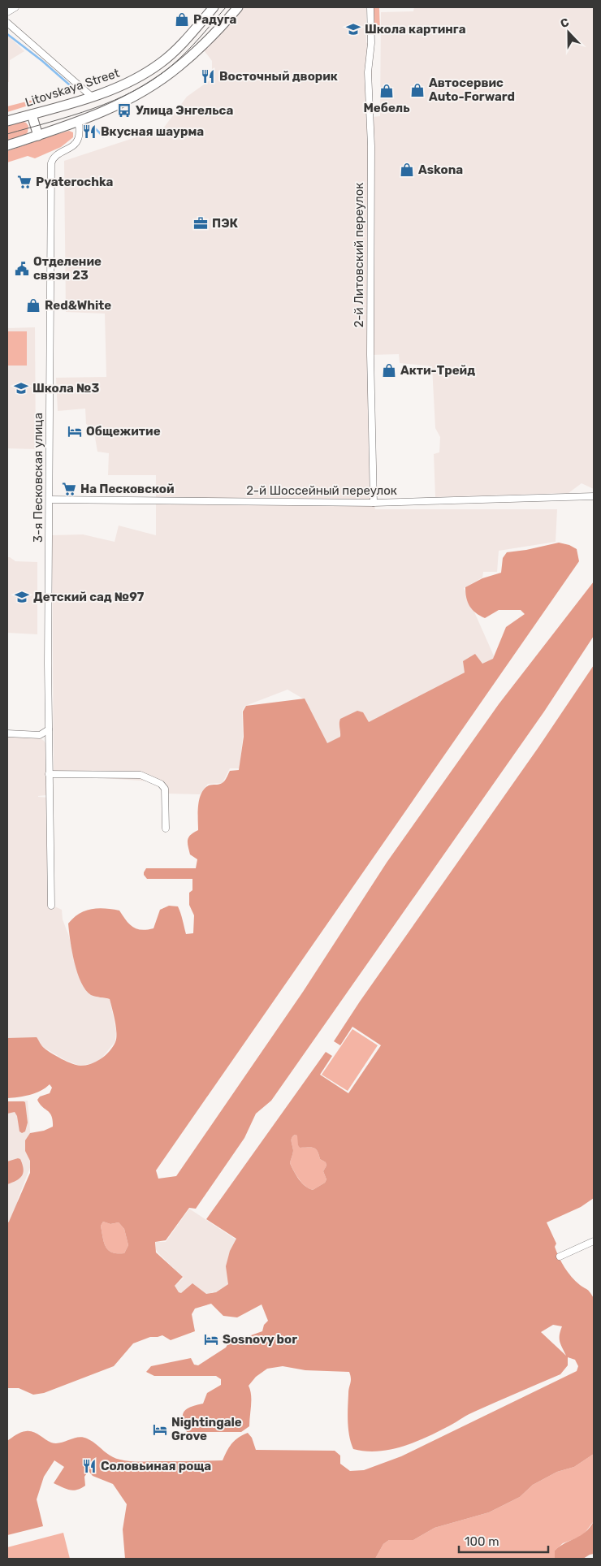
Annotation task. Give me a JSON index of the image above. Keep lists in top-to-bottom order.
{
  "streets": {
    "main road": ["Litovskaya Street"],
    "street": ["2-й Литовский переулок", "3-я Песковская улица", "2-й Шоссейный переулок"]
  },
  "crossings": [
    ["2-й Литовский переулок", "2-й Шоссейный переулок"],
    ["3-я Песковская улица", "2-й Шоссейный переулок"]
  ],
  "places": {
    "shop": [
      "Радуга",
      "Автосервис Auto-Forward",
      "Мебель",
      "Askona",
      "Red&White",
      "Акти-Трейд"
    ],
    "school or university": ["Школа картинга", "Школа №3", "Детский сад №97"],
    "restaurant": ["Восточный дворик", "Вкусная шаурма", "Соловьиная роща"],
    "bus stop": ["Улица Энгельса"],
    "supermarket": ["Pyaterochka", "На Песковской"],
    "office": ["ПЭК"],
    "public building": ["Отделение связи 23"],
    "hotel": ["Общежитие", "Sosnovy bor", "Nightingale Grove"]
  },
  "scale_bar": "100 m",
  "north": "top"
}
